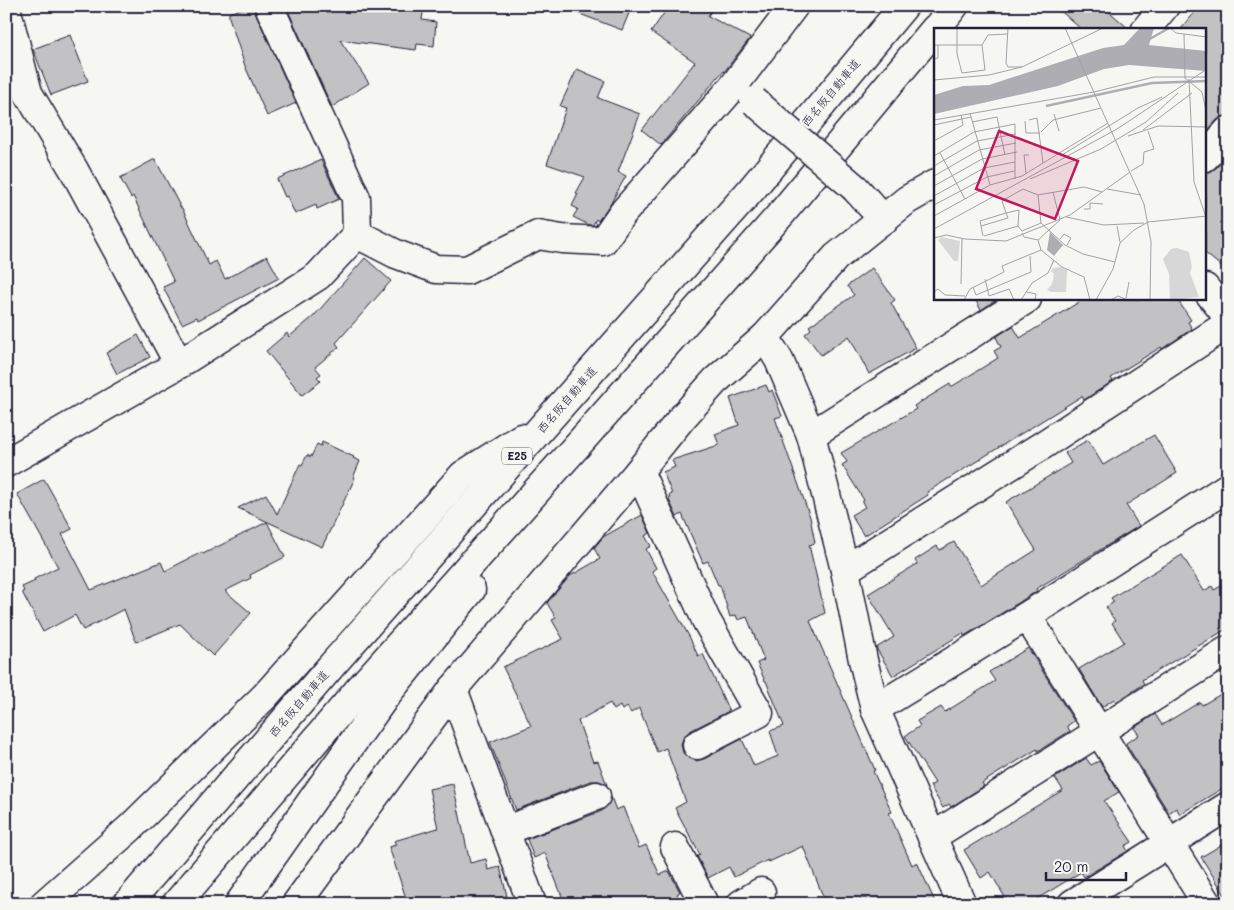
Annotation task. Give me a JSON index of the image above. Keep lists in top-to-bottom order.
{
  "streets": {
    "main road": ["西名阪自動車道", "E25"]
  },
  "scale_bar": "20 m"
}
